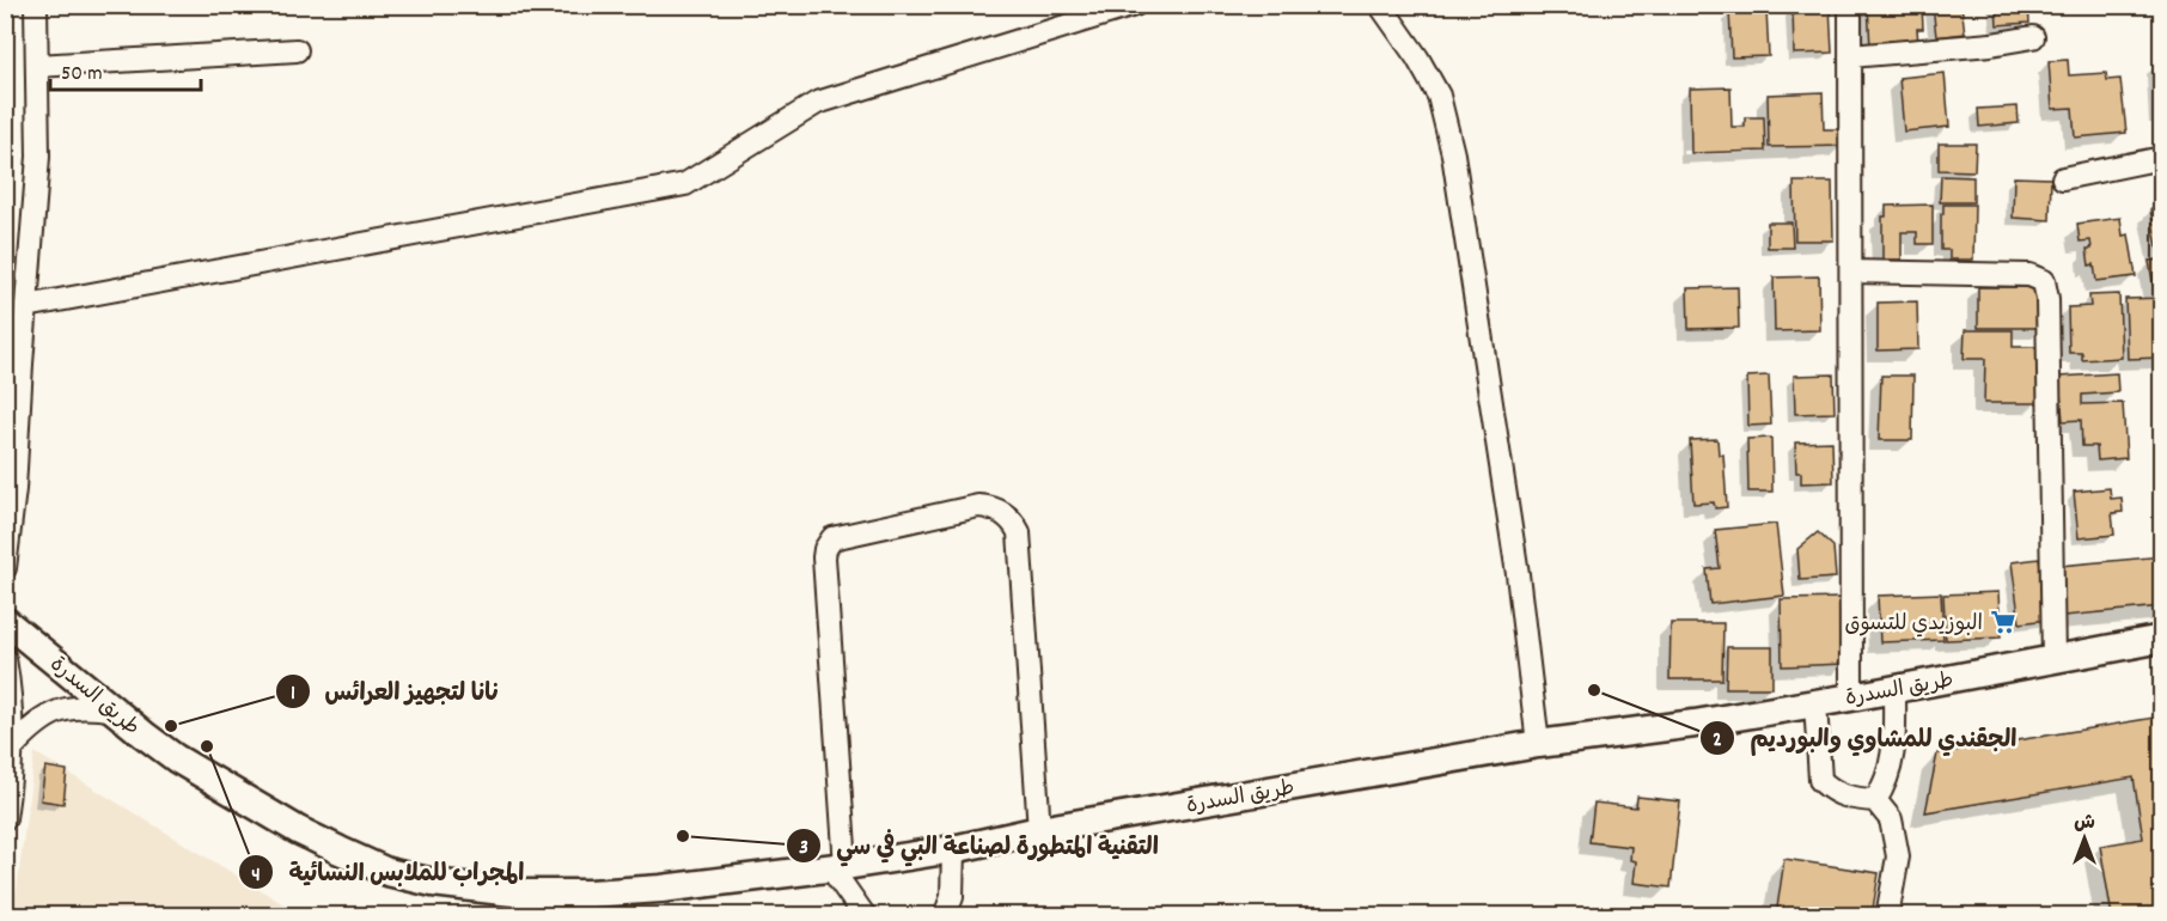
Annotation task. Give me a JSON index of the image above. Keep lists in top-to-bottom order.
{
  "streets": {
    "main road": ["طريق السدرة"]
  },
  "places": {
    "supermarket": ["البوزيدي للتسوق"],
    "other": [
      "الجقندي للمشاوي والبورديم",
      "نانا لتجهيز العرائس",
      "المجراب للملابس النسائية",
      "التقنية المتطورة لصناعة البي في سي"
    ]
  },
  "scale_bar": "50 m",
  "north": "top"
}
